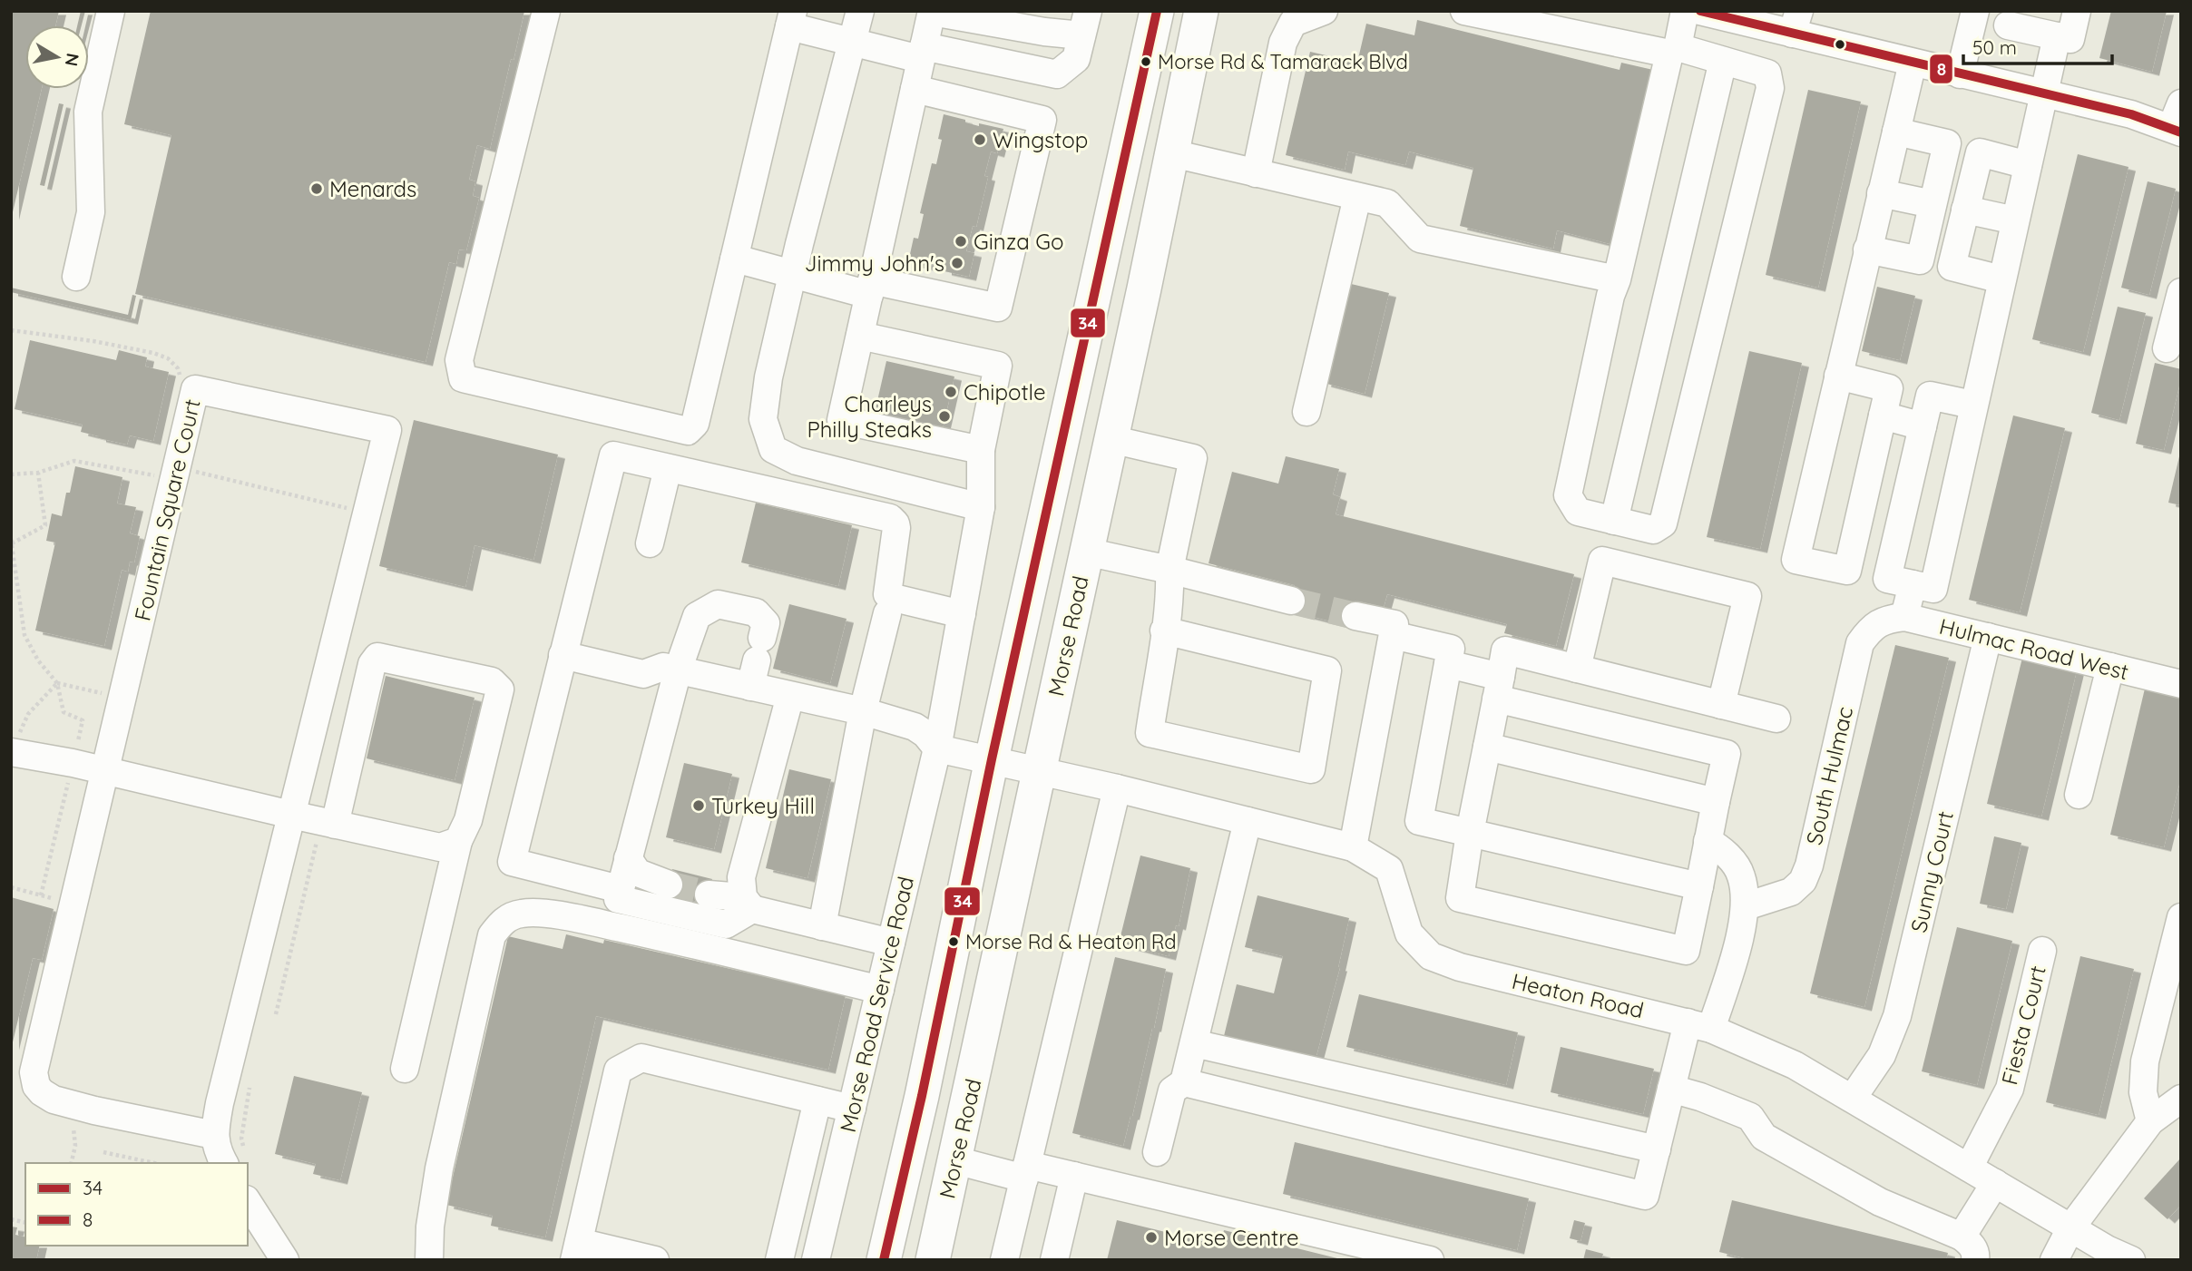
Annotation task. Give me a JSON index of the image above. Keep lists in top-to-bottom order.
{
  "streets": {
    "main road": ["Morse Road"],
    "street": [
      "Fountain Square Court",
      "Hulmac Road West",
      "South Hulmac",
      "Sunny Court",
      "Heaton Road",
      "Morse Road Service Road",
      "Fiesta Court"
    ]
  },
  "crossings": [
    ["Morse Road", "Heaton Road"],
    ["Hulmac Road West", "South Hulmac"],
    ["Hulmac Road West", "Sunny Court"],
    ["Sunny Court", "Heaton Road"],
    ["Heaton Road", "Fiesta Court"]
  ],
  "places": [
    "Morse Rd & Tamarack Blvd",
    "Wingstop",
    "Menards",
    "Ginza Go",
    "Jimmy John's",
    "Chipotle",
    "Charleys Philly Steaks",
    "Turkey Hill",
    "Morse Rd & Heaton Rd",
    "Morse Centre"
  ],
  "lines": ["transit line 34", "transit line 8"],
  "legend": ["34", "8"],
  "scale_bar": "50 m",
  "north": "right"
}
